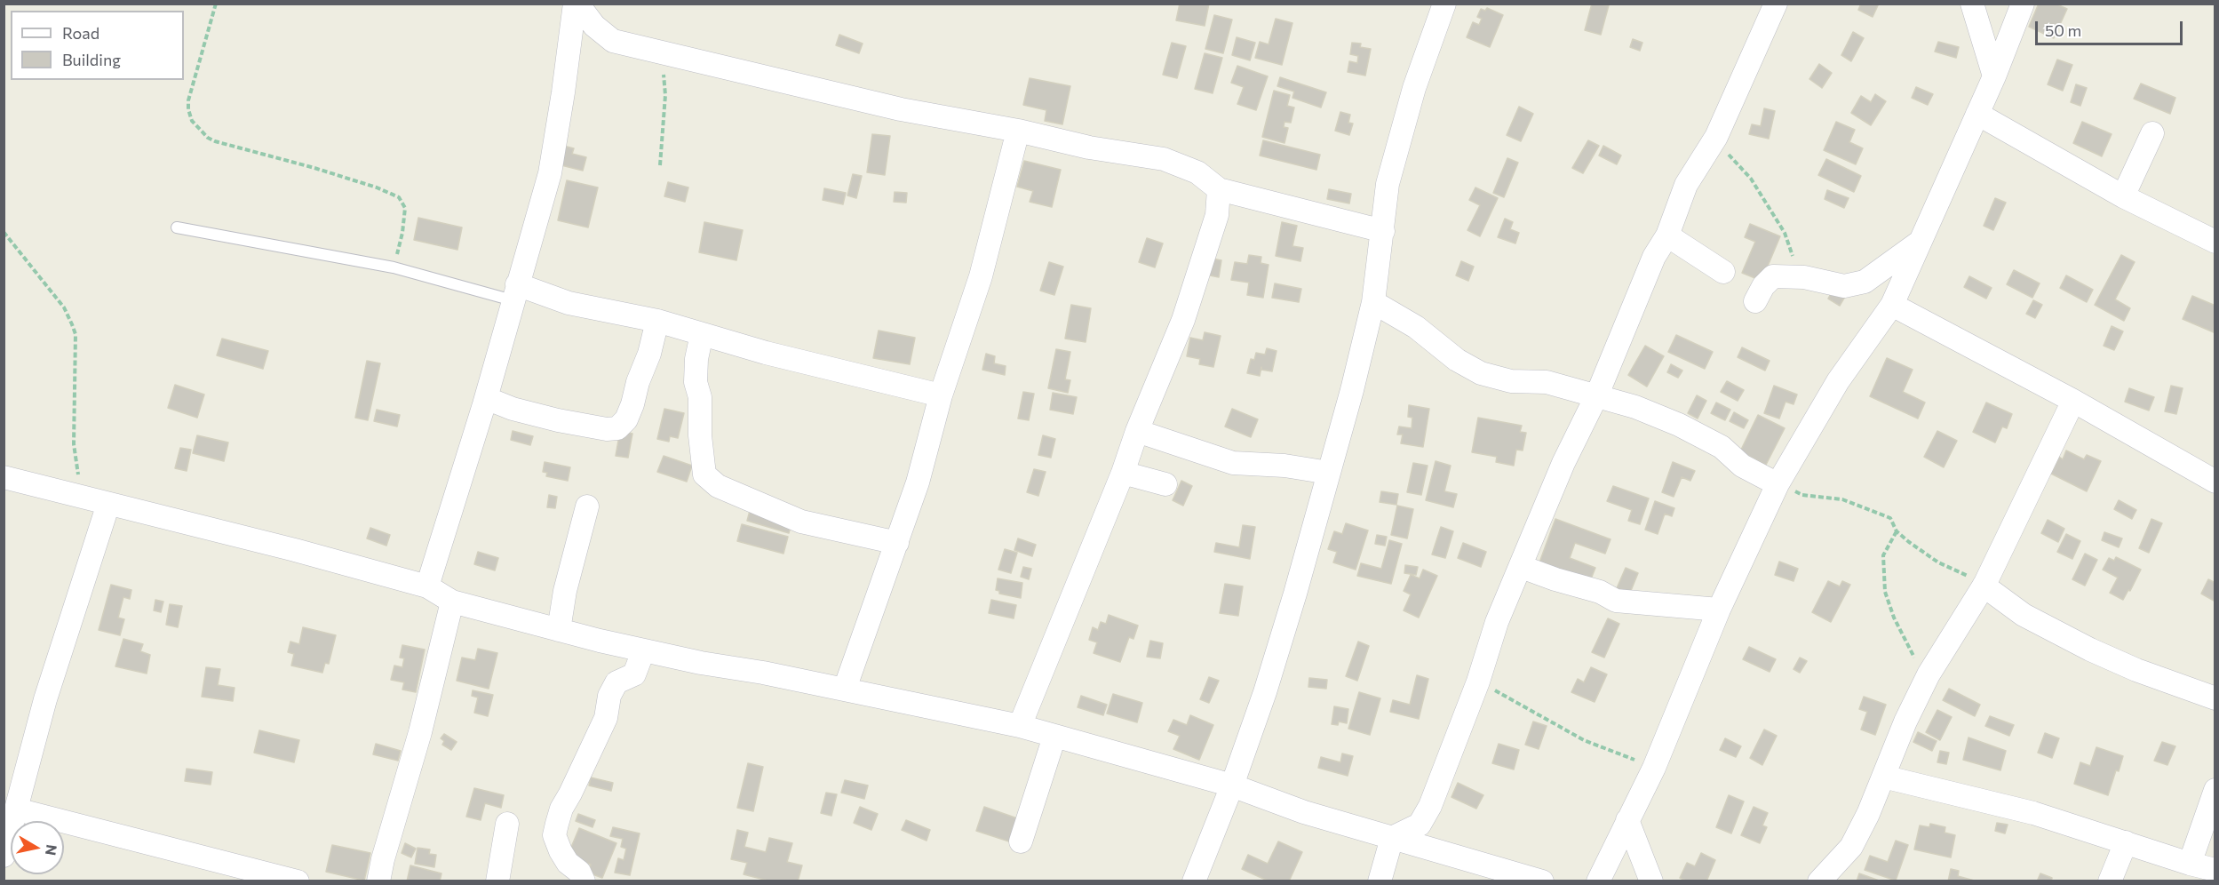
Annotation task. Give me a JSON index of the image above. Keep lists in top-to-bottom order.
{
  "legend": ["Road", "Building"],
  "scale_bar": "50 m",
  "north": "right"
}
